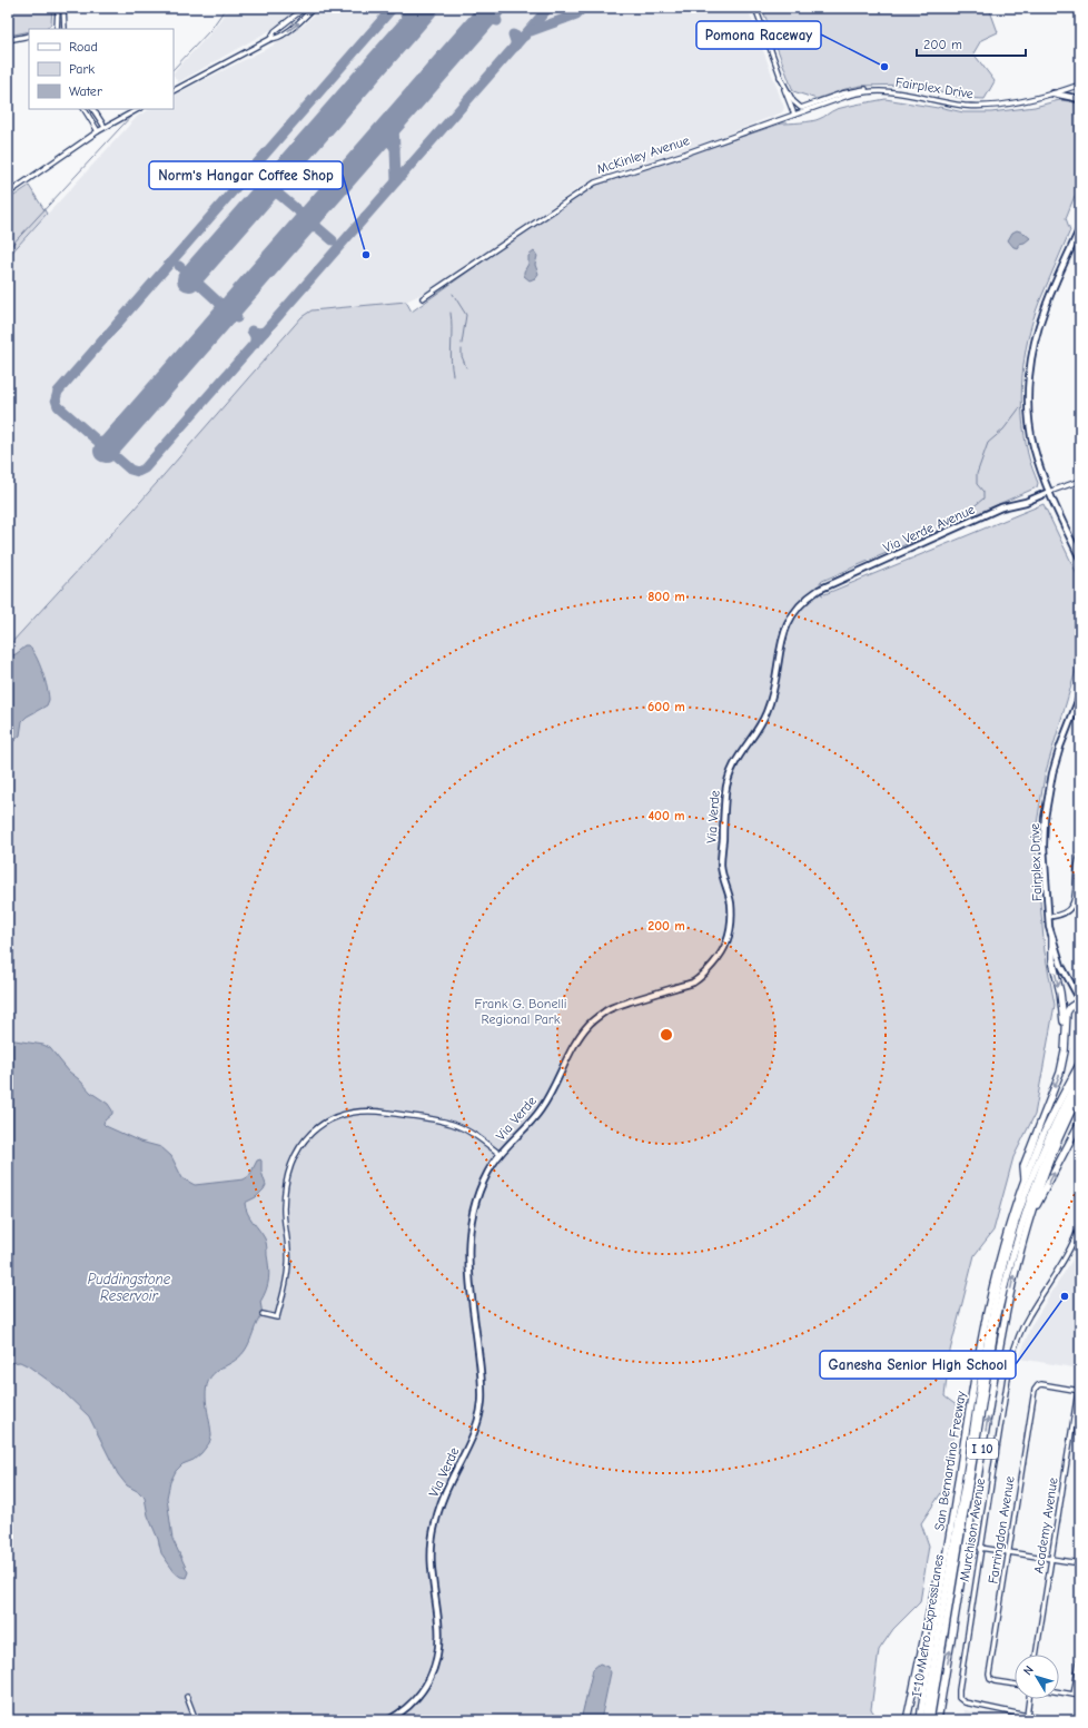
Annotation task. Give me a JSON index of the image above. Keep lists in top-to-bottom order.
{
  "streets": {
    "highway": ["I 10", "San Bernardino Freeway", "I-10 Metro ExpressLanes"],
    "main road": ["Fairplex Drive", "Via Verde Avenue", "Via Verde"],
    "street": [
      "McKinley Avenue",
      "Academy Avenue",
      "Murchison Avenue",
      "Farringdon Avenue"
    ]
  },
  "crossings": [
    ["Fairplex Drive", "McKinley Avenue"],
    ["Via Verde Avenue", "Via Verde"],
    ["Academy Avenue", "Farringdon Avenue"]
  ],
  "water": ["Puddingstone Reservoir"],
  "parks": ["Frank G. Bonelli Regional Park"],
  "places": ["Pomona Raceway", "Norm's Hangar Coffee Shop", "Ganesha Senior High School"],
  "legend": ["Road", "Park", "Water"],
  "scale_bar": "200 m",
  "north": "top left",
  "rings": [
    "800 m",
    "600 m",
    "400 m",
    "200 m"
  ]
}
